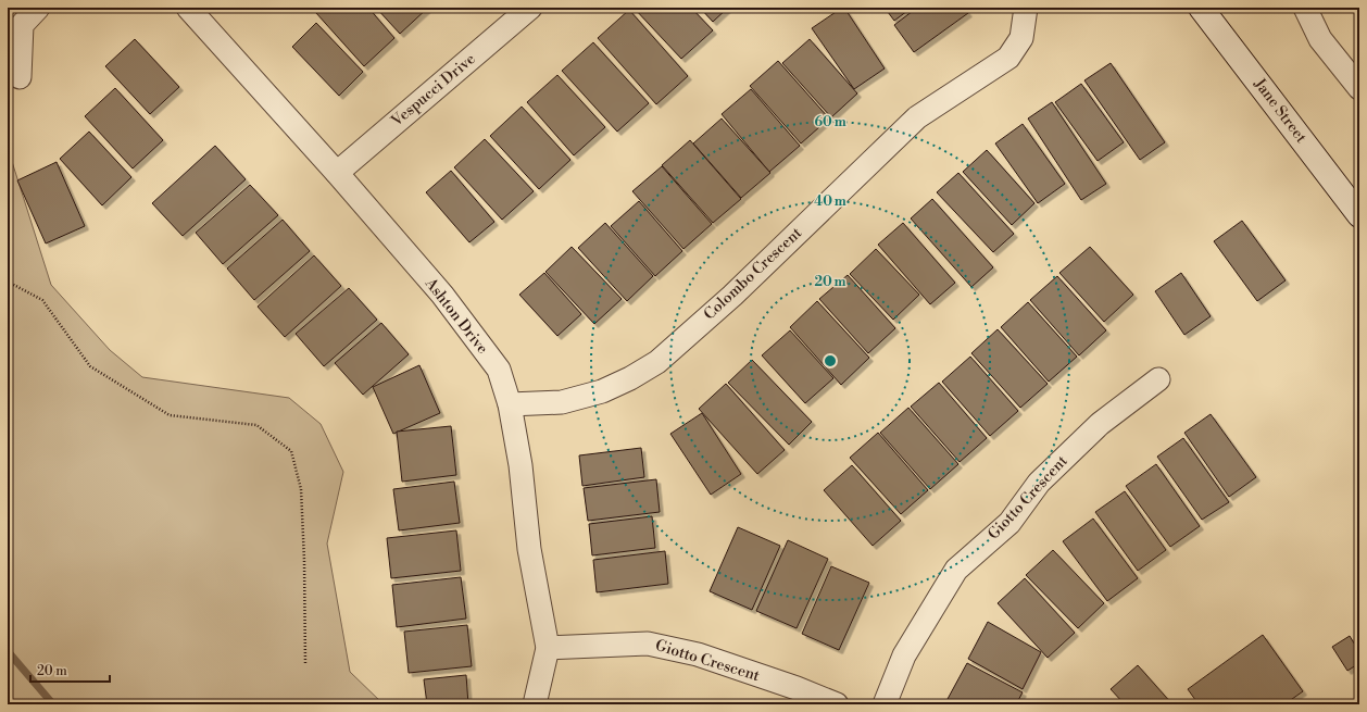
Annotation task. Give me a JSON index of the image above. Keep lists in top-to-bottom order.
{
  "streets": {
    "main road": ["Jane Street"],
    "street": [
      "Vespucci Drive",
      "Colombo Crescent",
      "Ashton Drive",
      "Giotto Crescent"
    ]
  },
  "crossings": [
    ["Vespucci Drive", "Ashton Drive"],
    ["Colombo Crescent", "Ashton Drive"],
    ["Ashton Drive", "Giotto Crescent"]
  ],
  "scale_bar": "20 m",
  "rings": ["60 m", "40 m", "20 m"]
}
